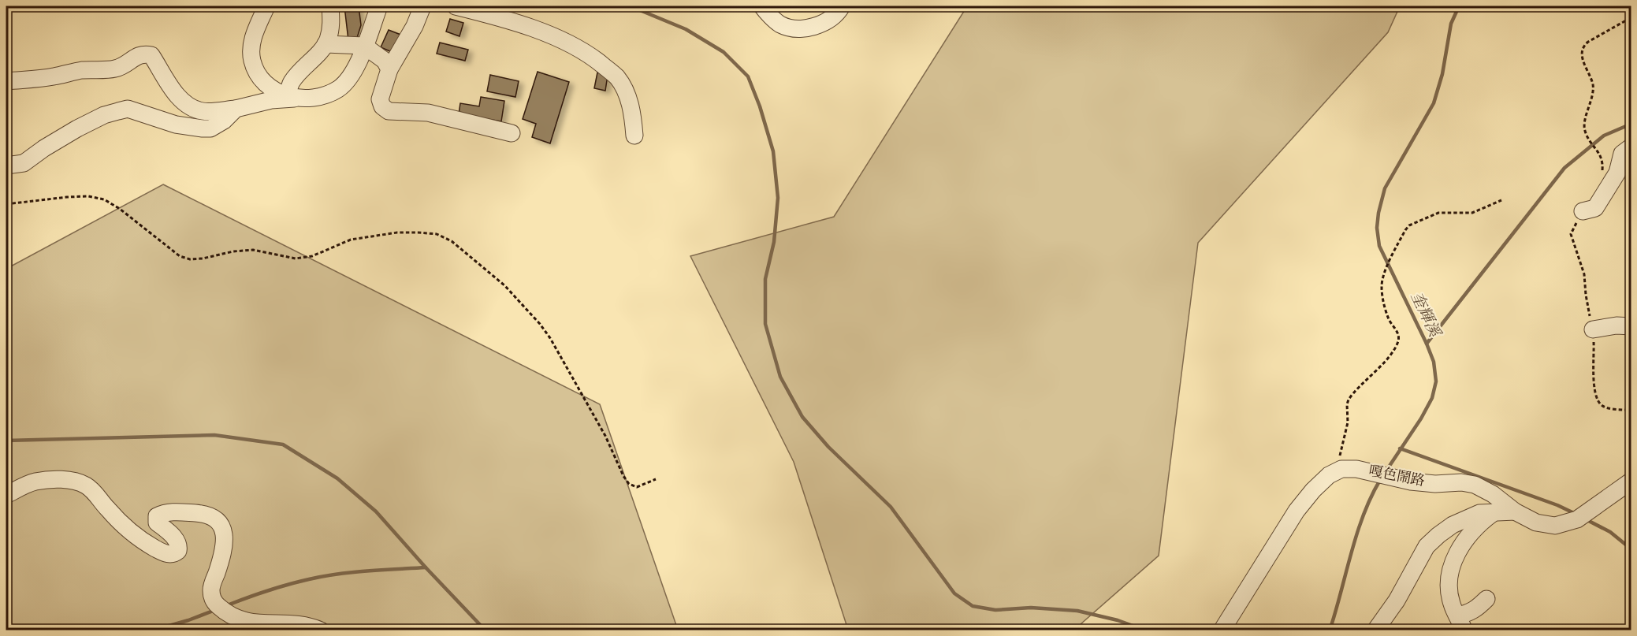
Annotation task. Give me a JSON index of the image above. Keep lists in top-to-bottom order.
{
  "streets": {
    "street": ["嘎色鬧路"]
  },
  "water": ["奎輝溪"]
}
